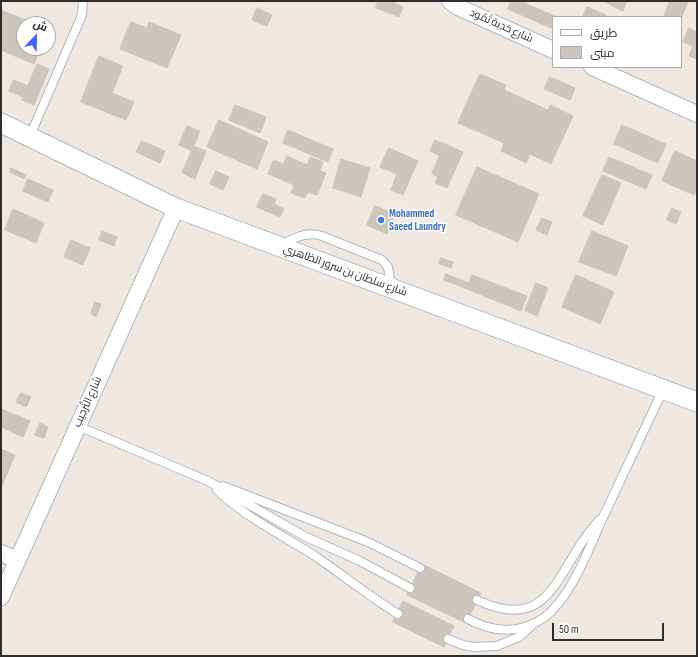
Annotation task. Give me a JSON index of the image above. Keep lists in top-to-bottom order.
{
  "streets": {
    "street": ["شارع حَدبة ثَمُود", "شارع سلطان بن سرور الظاهري", "شارع التَّرحِيب"]
  },
  "crossings": [
    ["شارع سلطان بن سرور الظاهري", "شارع التَّرحِيب"]
  ],
  "places": ["Mohammed Saeed Laundry"],
  "legend": ["طريق", "مبنى"],
  "scale_bar": "50 m",
  "north": "top right"
}
